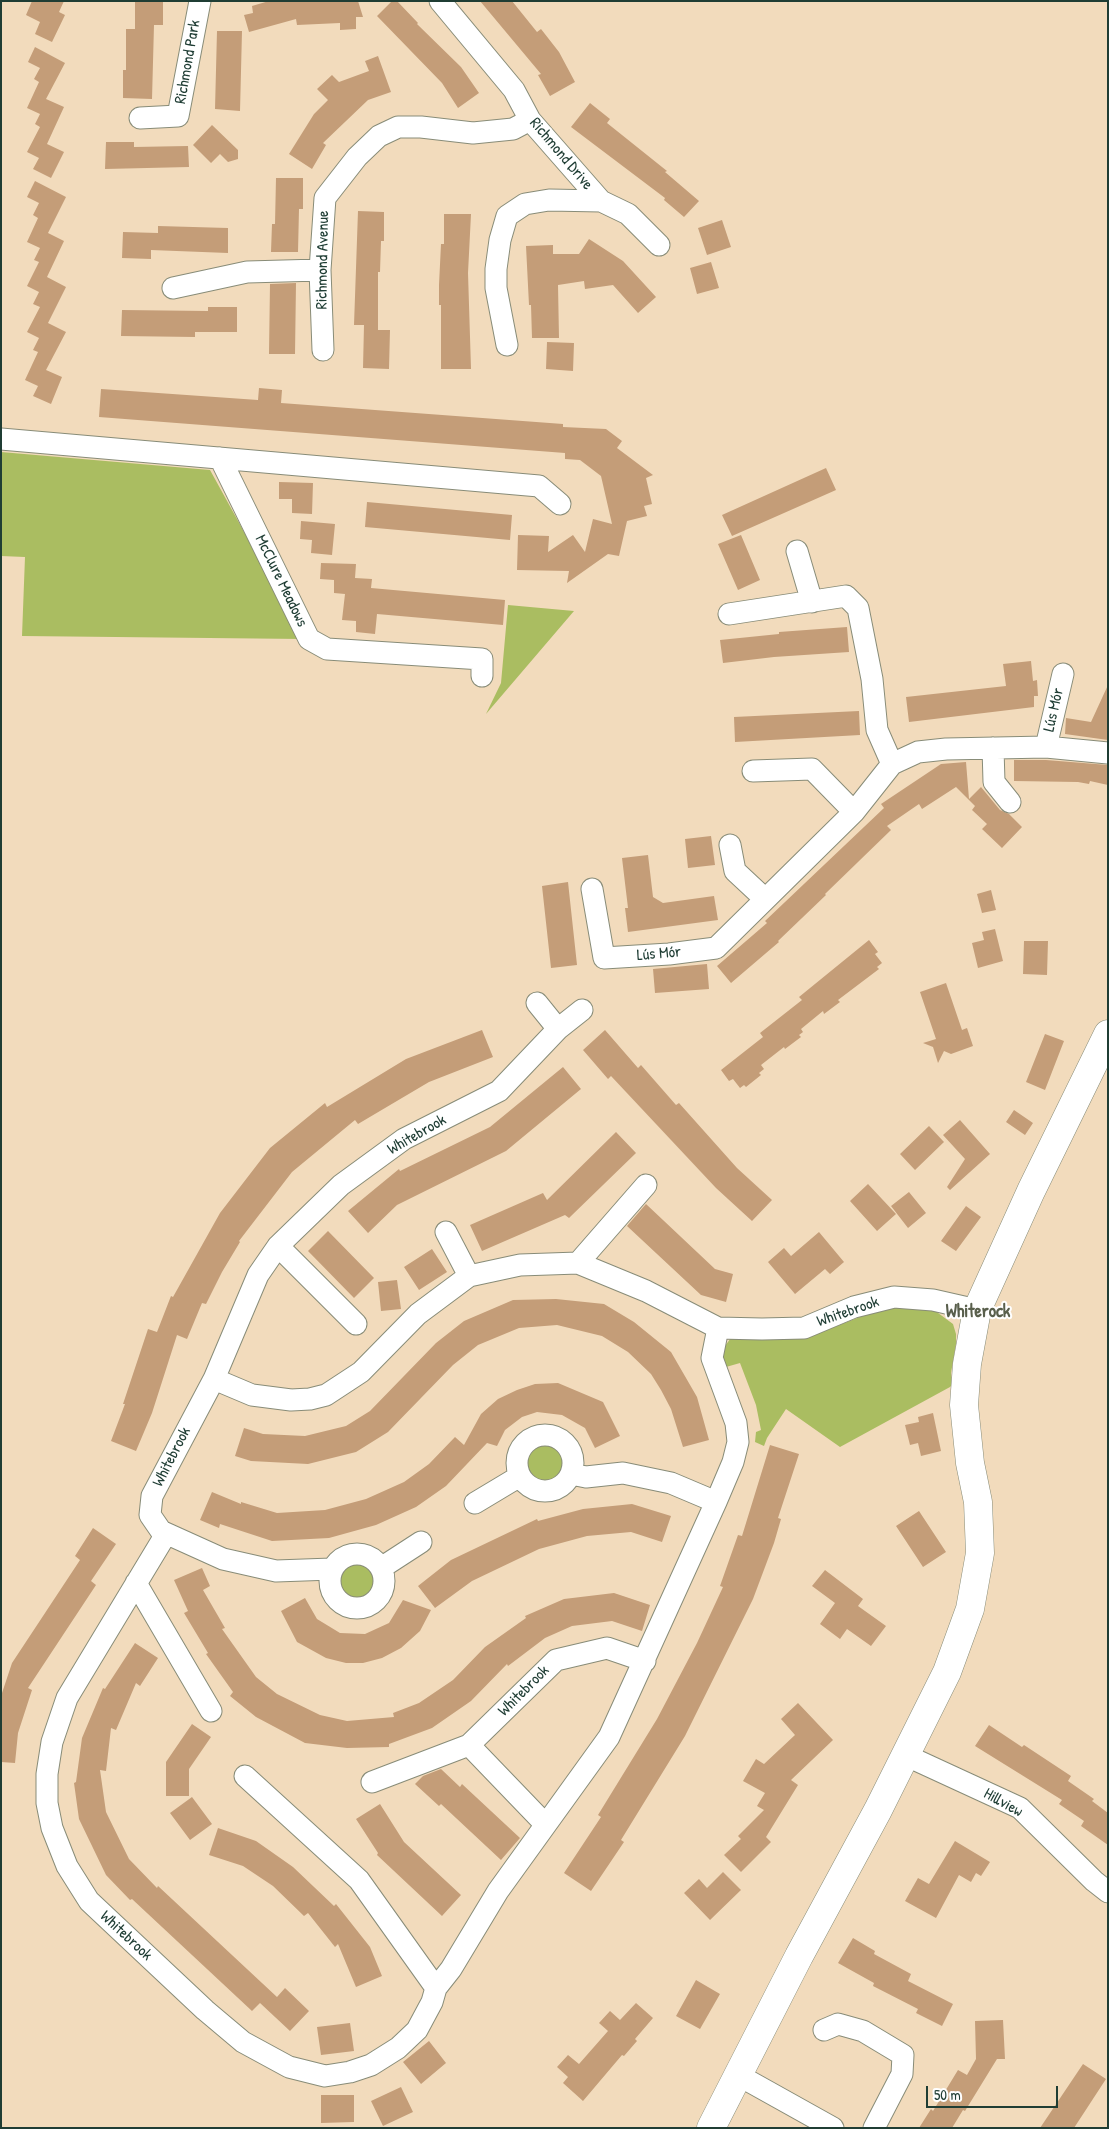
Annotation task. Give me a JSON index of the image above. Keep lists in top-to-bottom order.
{
  "streets": {
    "street": [
      "Richmond Park",
      "Richmond Drive",
      "Richmond Avenue",
      "McClure Meadows",
      "Lús Mór",
      "Whitebrook",
      "Hillview"
    ]
  },
  "crossings": [
    ["Richmond Drive", "Richmond Avenue"]
  ],
  "districts": ["Whiterock"],
  "scale_bar": "50 m"
}
